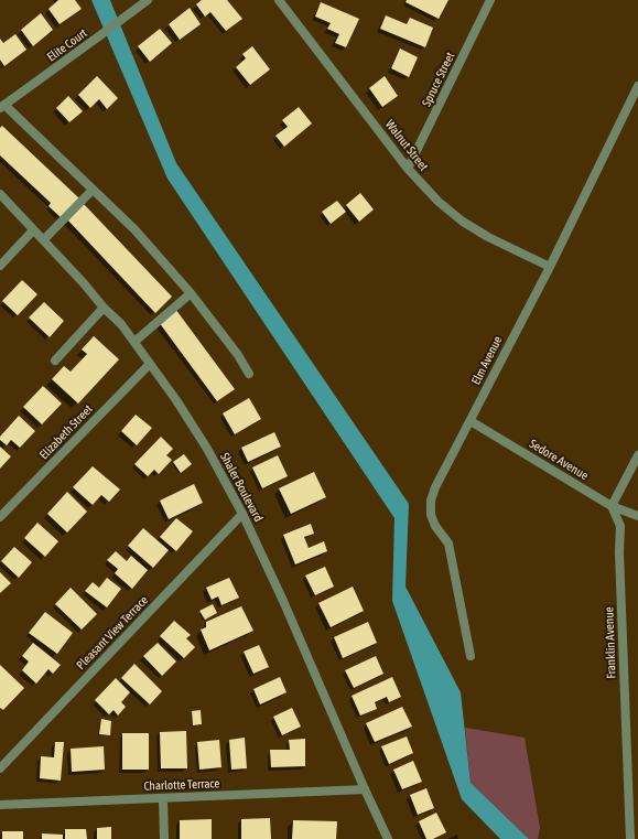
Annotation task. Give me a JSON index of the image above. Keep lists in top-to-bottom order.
{
  "streets": {
    "street": [
      "Elite Court",
      "Spruce Street",
      "Walnut Street",
      "Elm Avenue",
      "Elizabeth Street",
      "Sedore Avenue",
      "Shaler Boulevard",
      "Pleasant View Terrace",
      "Franklin Avenue",
      "Charlotte Terrace"
    ]
  },
  "crossings": [
    ["Spruce Street", "Walnut Street"],
    ["Walnut Street", "Elm Avenue"],
    ["Elm Avenue", "Sedore Avenue"],
    ["Elizabeth Street", "Shaler Boulevard"],
    ["Sedore Avenue", "Franklin Avenue"],
    ["Shaler Boulevard", "Pleasant View Terrace"],
    ["Shaler Boulevard", "Charlotte Terrace"]
  ]
}
